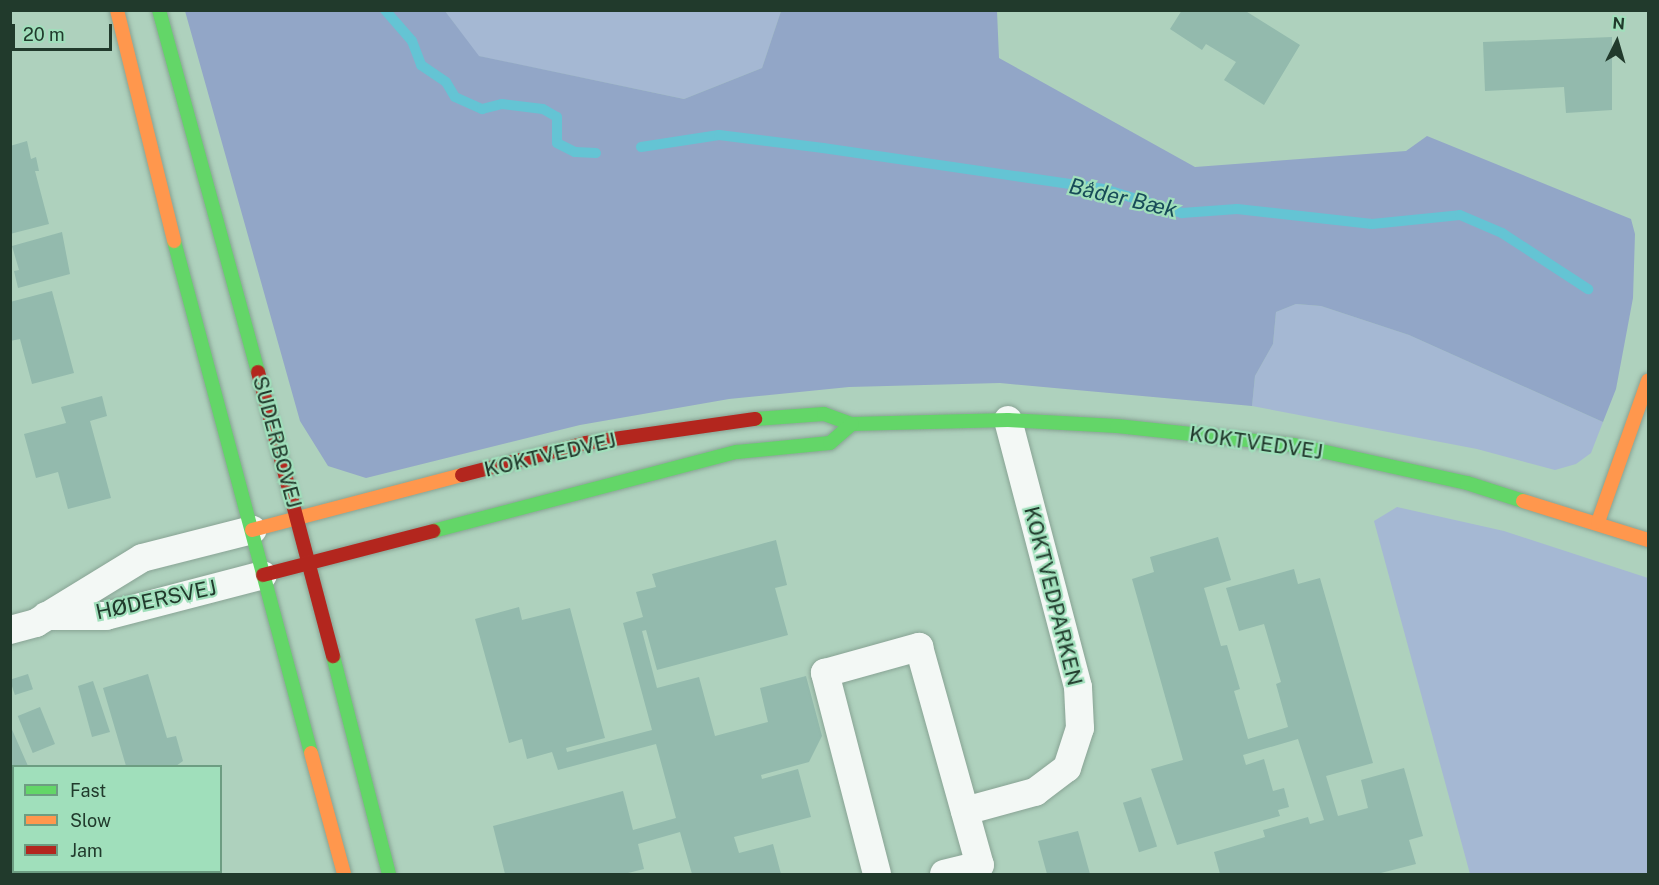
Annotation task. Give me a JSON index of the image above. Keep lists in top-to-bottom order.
{
  "streets": {
    "street": [
      "SUDERBOVEJ",
      "KOKTVEDVEJ",
      "KOKTVEDPARKEN",
      "HØDERSVEJ"
    ]
  },
  "crossings": [
    ["SUDERBOVEJ", "KOKTVEDVEJ"],
    ["KOKTVEDVEJ", "KOKTVEDPARKEN"],
    ["KOKTVEDVEJ", "HØDERSVEJ"]
  ],
  "water": ["Båder Bæk"],
  "legend": ["Fast", "Slow", "Jam"],
  "scale_bar": "20 m",
  "north": "top"
}
